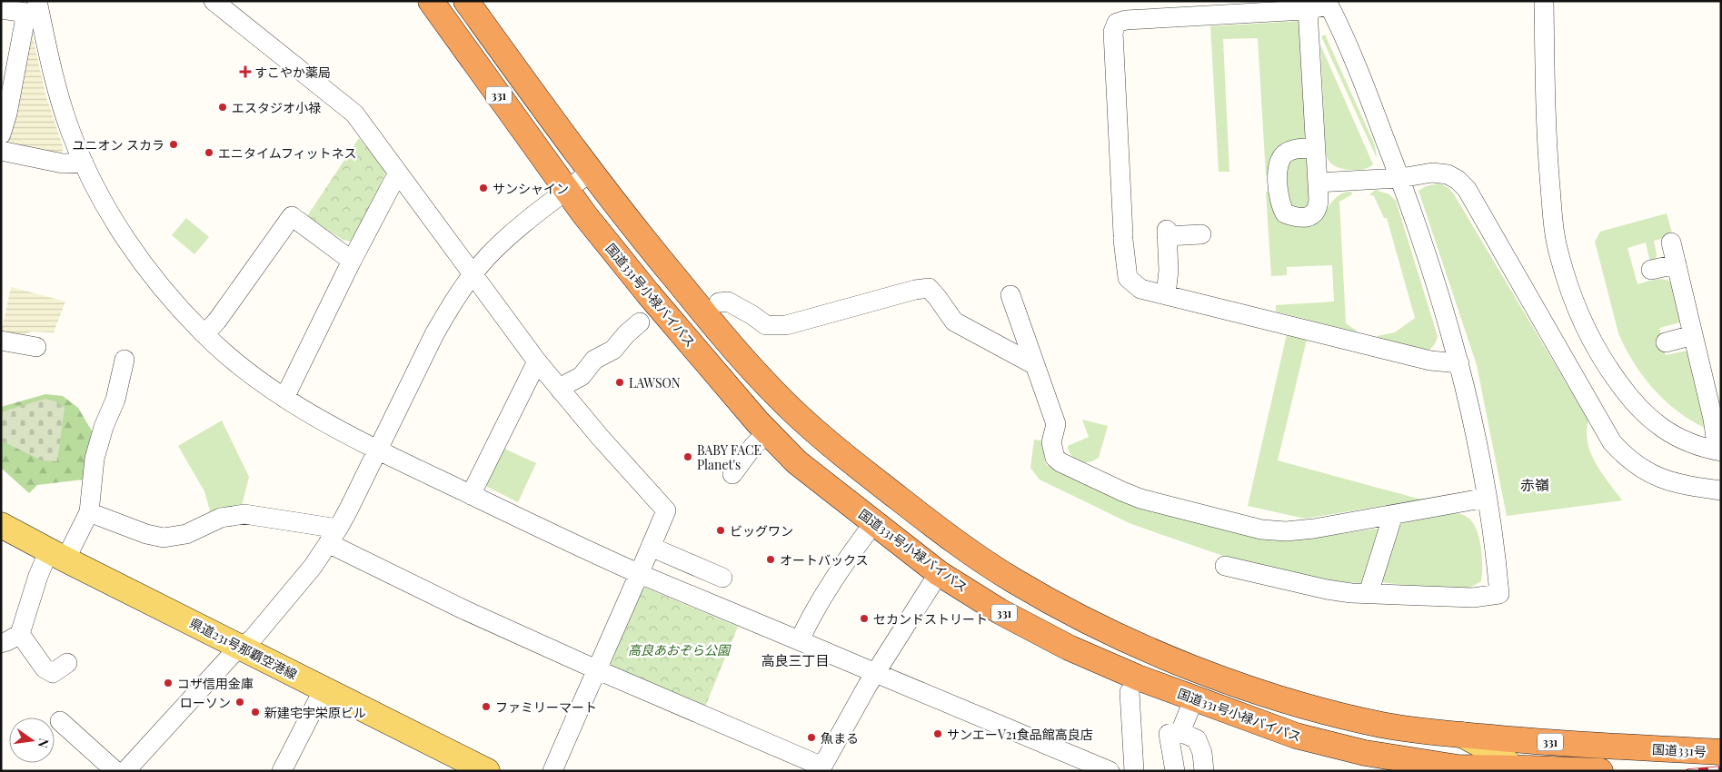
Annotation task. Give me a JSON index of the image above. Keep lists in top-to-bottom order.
{
  "streets": {
    "highway": ["331", "国道331号小禄バイパス", "国道331号"],
    "main road": ["県道231号那覇空港線"]
  },
  "crossings": [
    ["331", "国道331号"]
  ],
  "districts": ["赤嶺", "高良三丁目"],
  "parks": ["高良あおぞら公園"],
  "places": {
    "health": ["すこやか薬局"],
    "other": [
      "エスタジオ小禄",
      "ユニオン スカラ",
      "エニタイムフィットネス",
      "サンシャイン",
      "LAWSON",
      "BABY FACE Planet's",
      "ビッグワン",
      "オートバックス",
      "セカンドストリート",
      "コザ信用金庫",
      "ローソン",
      "ファミリーマート",
      "新建宅宇栄原ビル",
      "サンエーV21食品館高良店",
      "魚まる"
    ]
  },
  "north": "right"
}
